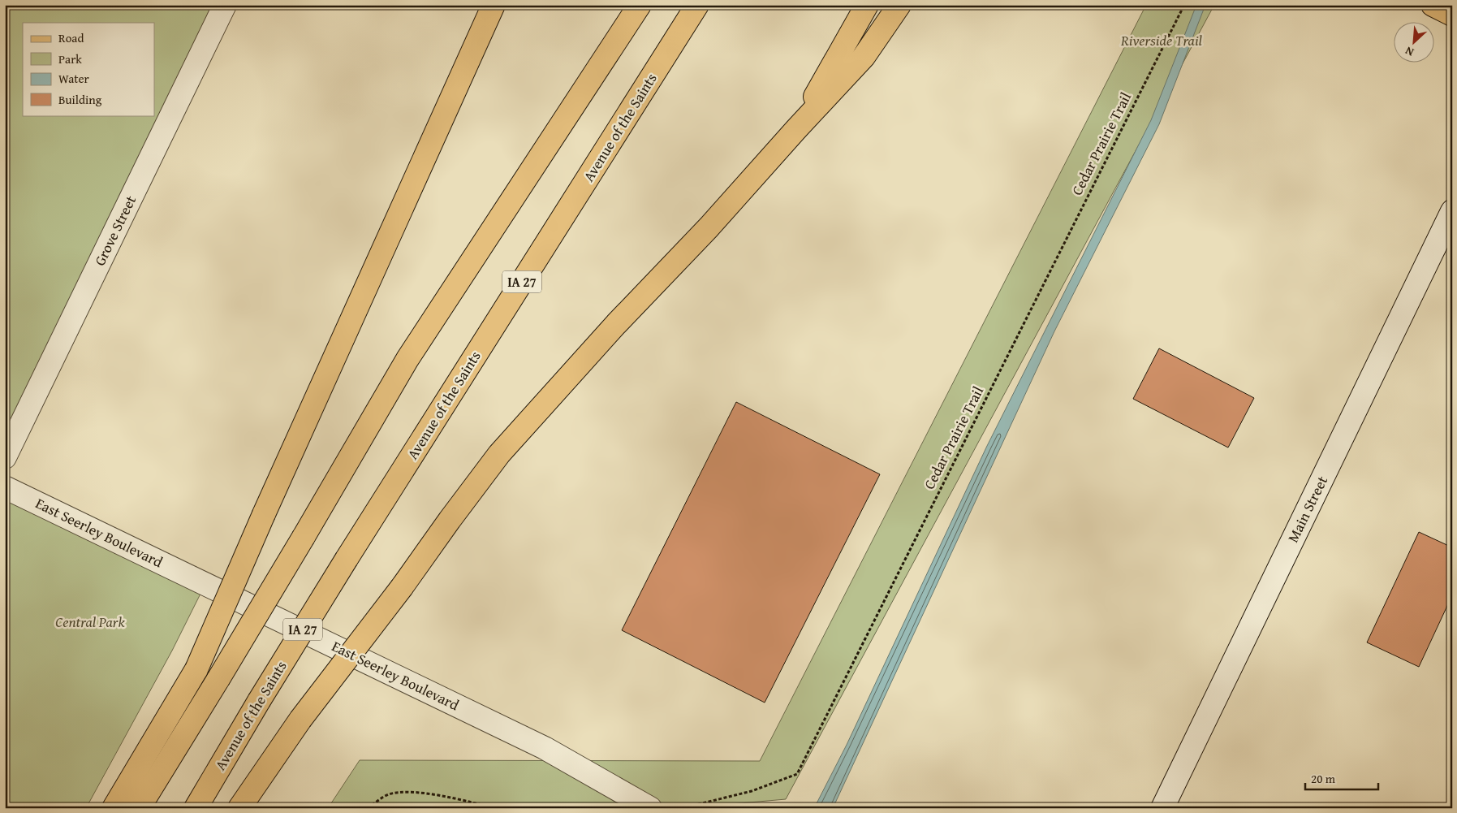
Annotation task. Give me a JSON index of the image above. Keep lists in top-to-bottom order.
{
  "streets": {
    "main road": ["Avenue of the Saints", "IA 27"],
    "street": ["Grove Street", "Main Street", "East Seerley Boulevard"],
    "path": ["Cedar Prairie Trail"]
  },
  "parks": ["Riverside Trail", "Central Park"],
  "legend": [
    "Road",
    "Park",
    "Water",
    "Building"
  ],
  "scale_bar": "20 m",
  "north": "bottom left"
}
